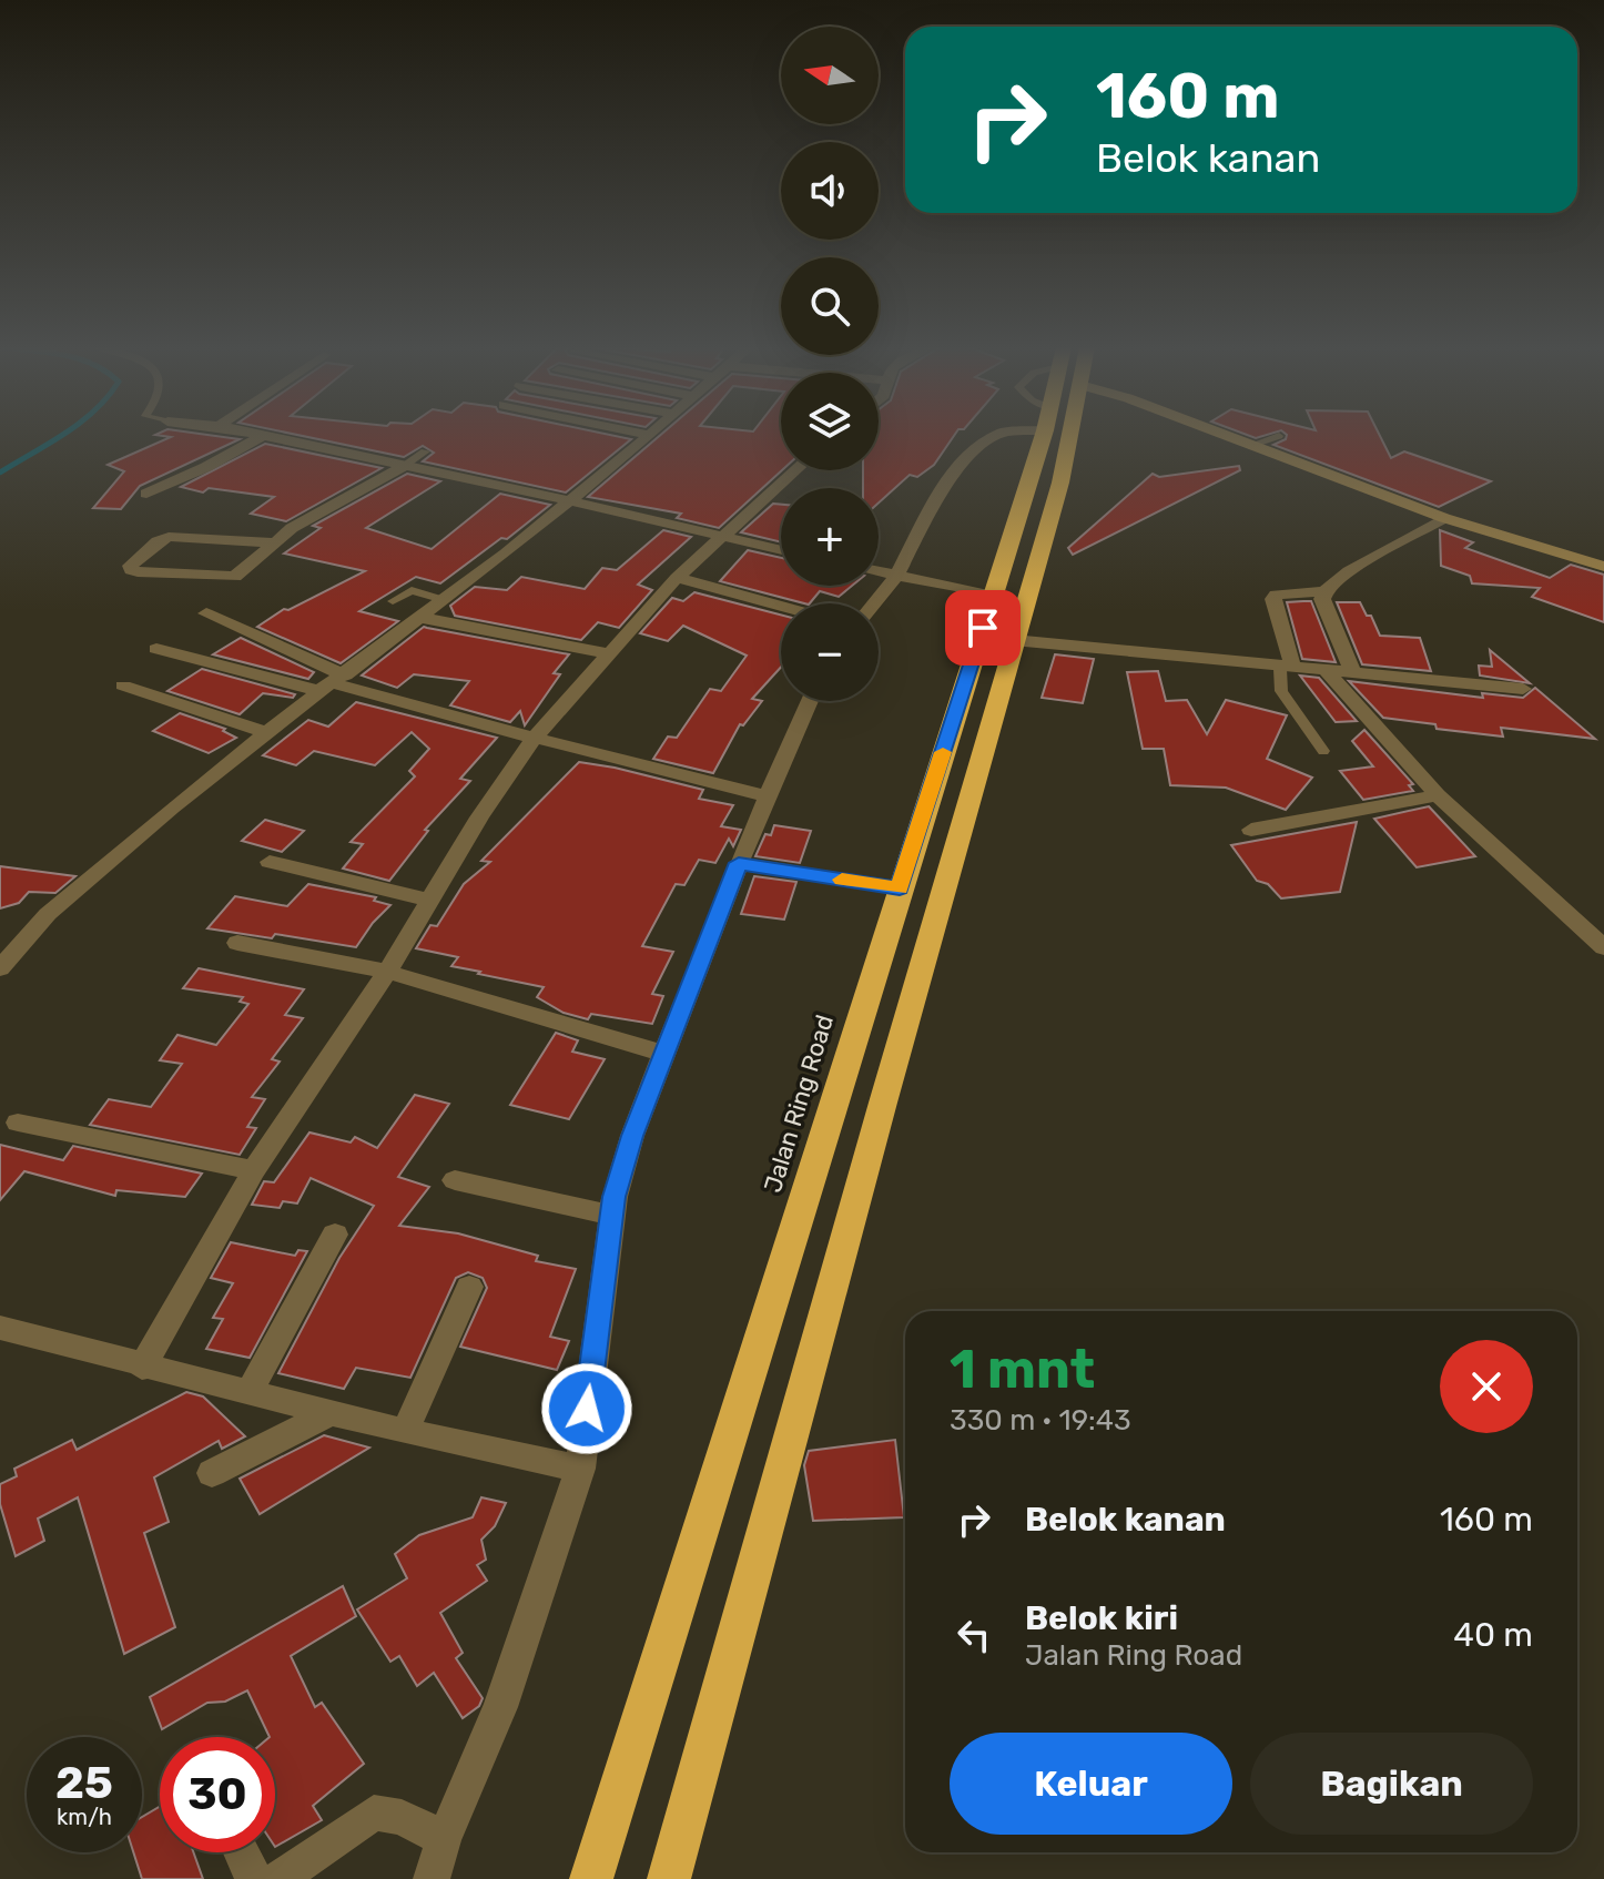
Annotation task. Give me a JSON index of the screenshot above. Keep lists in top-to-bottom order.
{
  "streets": {
    "highway": ["Jalan Ring Road"]
  },
  "north": "left",
  "page": {
    "map_buttons": ["+", "−"],
    "turn": ["160 m", "Belok kanan"],
    "heading": ["1 mnt", "330 m · 19:43"],
    "list": [
      {
        "name": "Belok kanan",
        "value": "160 m"
      },
      {
        "name": "Belok kiri",
        "note": "Jalan Ring Road",
        "value": "40 m"
      }
    ],
    "buttons": ["Keluar", "Bagikan"],
    "speed": "25 km/h",
    "limit": "30"
  }
}
